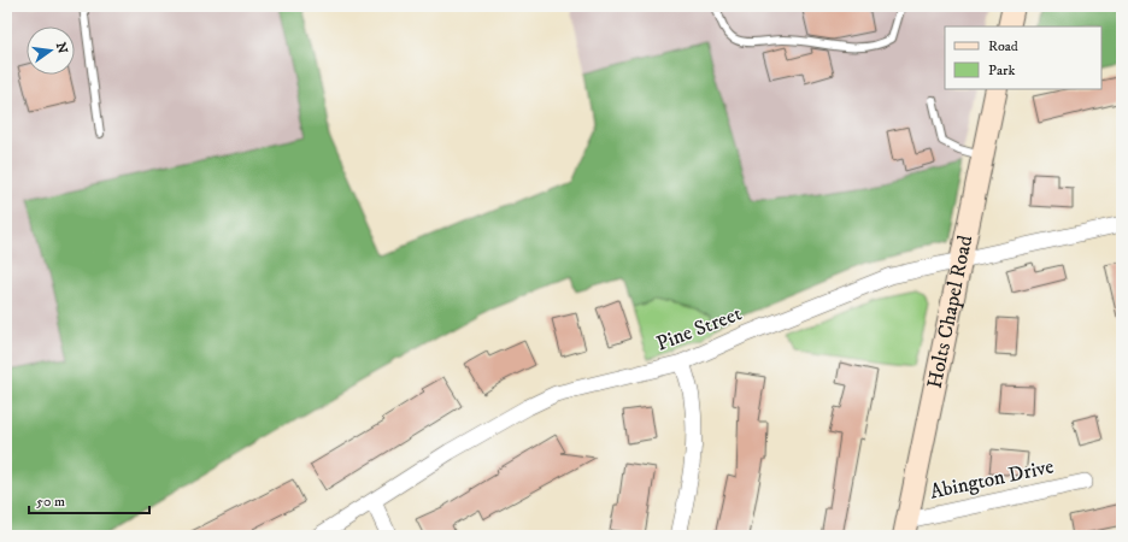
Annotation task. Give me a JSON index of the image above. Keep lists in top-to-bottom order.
{
  "streets": {
    "street": ["Holts Chapel Road", "Pine Street", "Abington Drive"]
  },
  "crossings": [
    ["Holts Chapel Road", "Pine Street"],
    ["Holts Chapel Road", "Abington Drive"]
  ],
  "legend": ["Road", "Park"],
  "scale_bar": "50 m",
  "north": "right"
}
